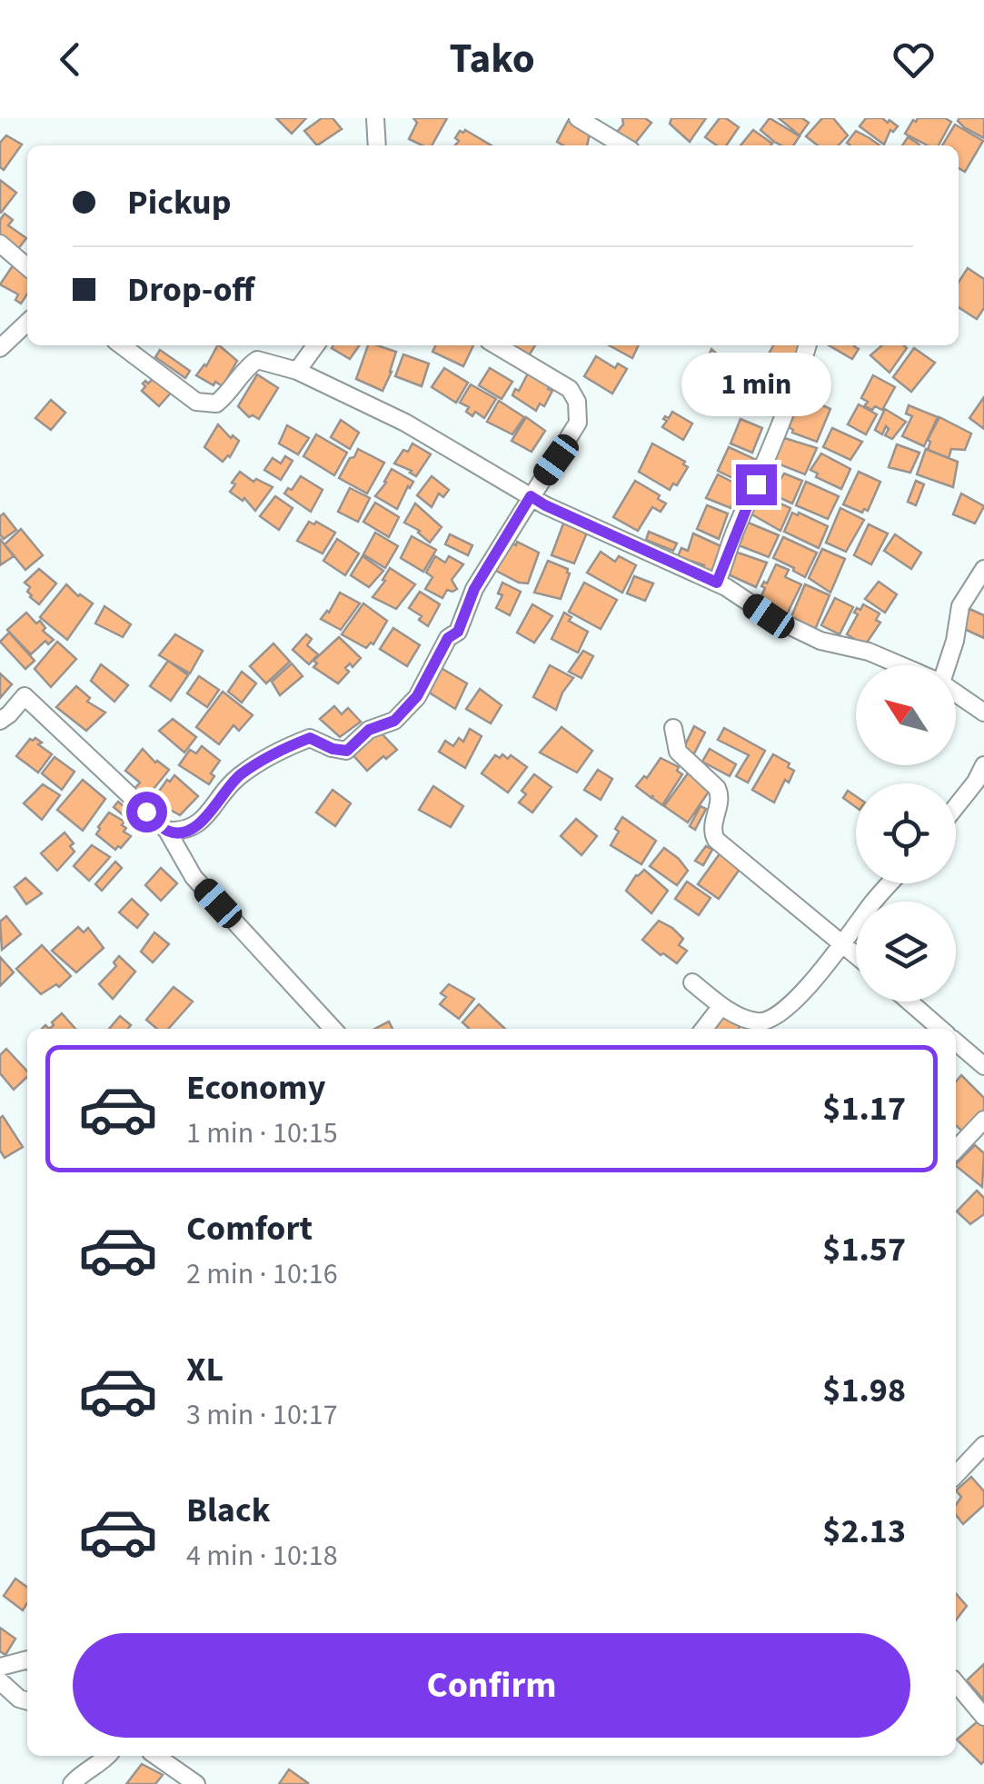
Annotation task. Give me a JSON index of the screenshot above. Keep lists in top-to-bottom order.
{
  "north": "top left",
  "page": {
    "header": "Tako",
    "banner": ["Pickup", "Drop-off"],
    "bubble": "1 min",
    "list": [
      {
        "name": "Economy",
        "note": "1 min · 10:15",
        "value": "$1.17"
      },
      {
        "name": "Comfort",
        "note": "2 min · 10:16",
        "value": "$1.57"
      },
      {
        "name": "XL",
        "note": "3 min · 10:17",
        "value": "$1.98"
      },
      {
        "name": "Black",
        "note": "4 min · 10:18",
        "value": "$2.13"
      }
    ],
    "buttons": "Confirm"
  }
}
